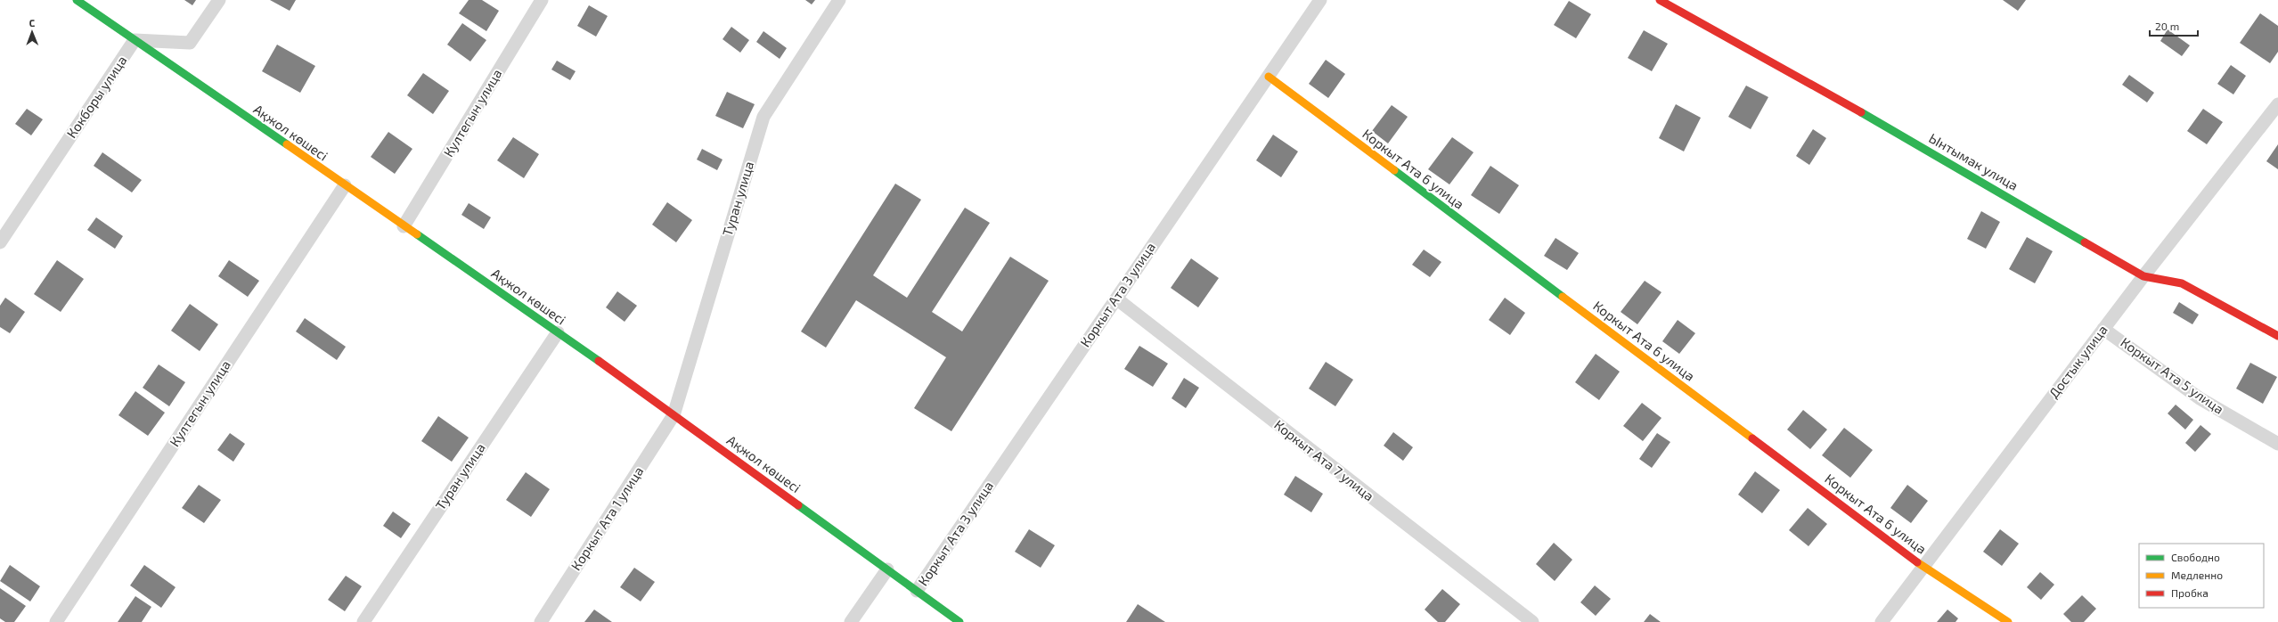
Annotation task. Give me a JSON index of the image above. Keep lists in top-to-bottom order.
{
  "streets": {
    "street": [
      "Кокборы улица",
      "Култегын улица",
      "Ақжол көшесі",
      "Ынтымак улица",
      "Коркыт Ата 6 улица",
      "Туран улица",
      "Коркыт Ата 3 улица",
      "Достык улица",
      "Коркыт Ата 5 улица",
      "Коркыт Ата 7 улица",
      "Коркыт Ата 1 улица"
    ]
  },
  "crossings": [
    ["Кокборы улица", "Ақжол көшесі"],
    ["Култегын улица", "Ақжол көшесі"],
    ["Ақжол көшесі", "Туран улица"],
    ["Ақжол көшесі", "Коркыт Ата 3 улица"],
    ["Ақжол көшесі", "Коркыт Ата 1 улица"],
    ["Ынтымак улица", "Достык улица"],
    ["Коркыт Ата 6 улица", "Коркыт Ата 3 улица"],
    ["Коркыт Ата 6 улица", "Достык улица"],
    ["Туран улица", "Коркыт Ата 1 улица"],
    ["Коркыт Ата 3 улица", "Коркыт Ата 7 улица"],
    ["Достык улица", "Коркыт Ата 5 улица"]
  ],
  "legend": ["Свободно", "Медленно", "Пробка"],
  "scale_bar": "20 m",
  "north": "top"
}
